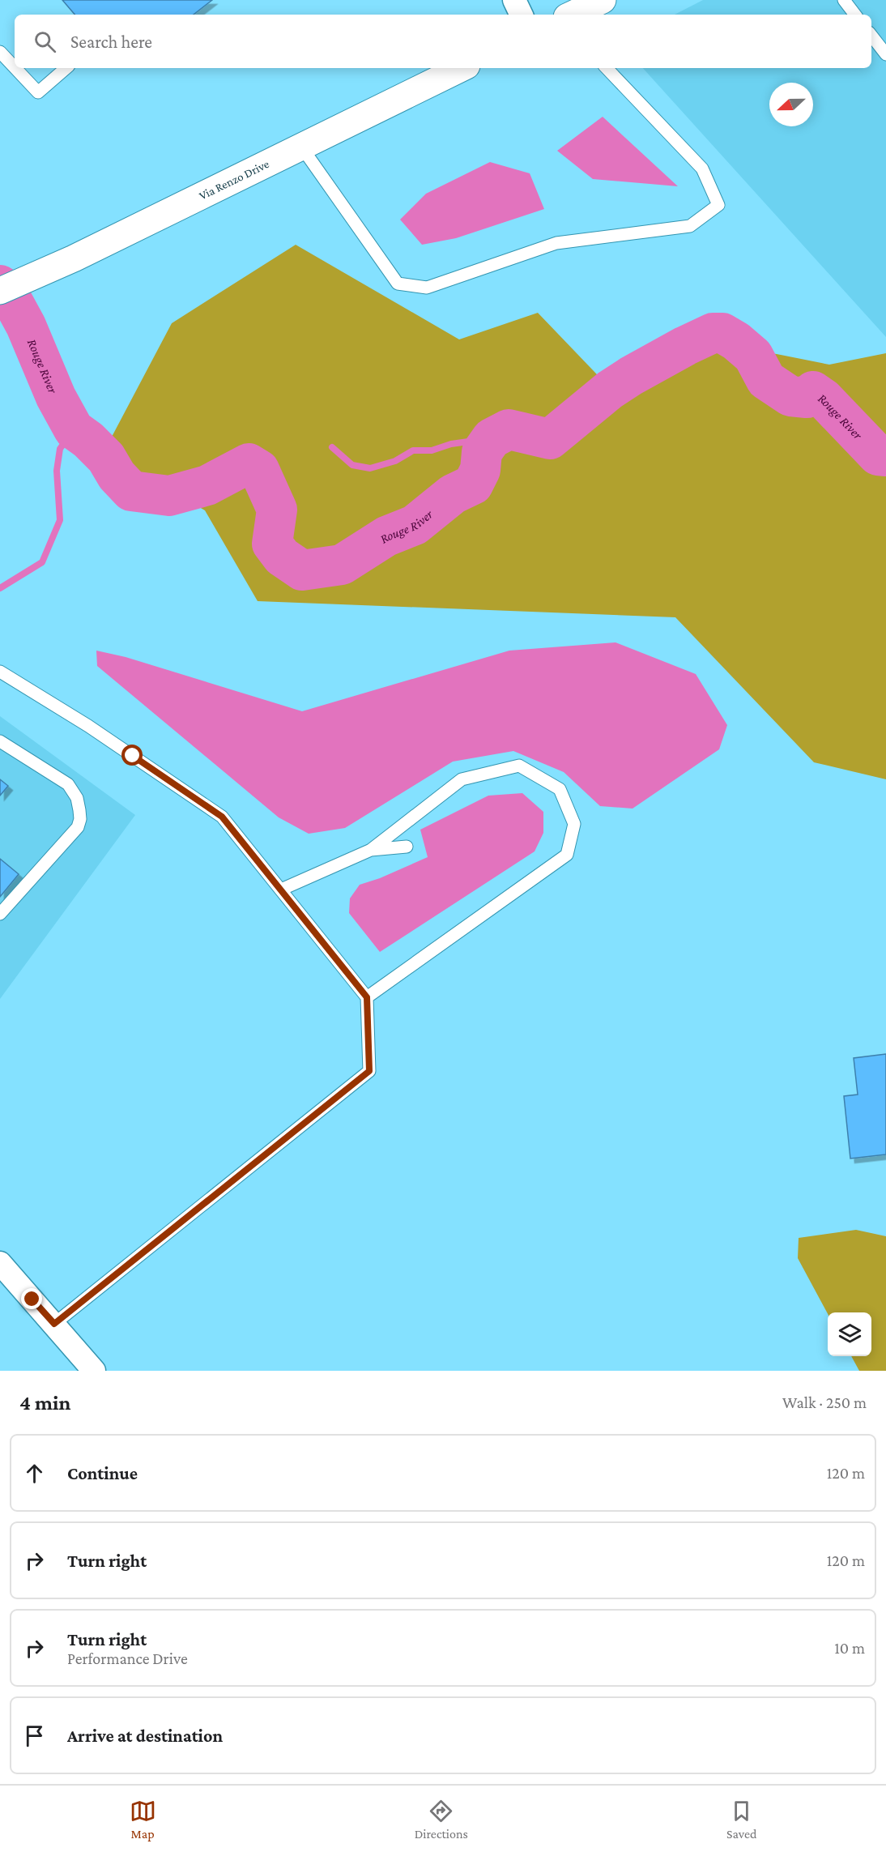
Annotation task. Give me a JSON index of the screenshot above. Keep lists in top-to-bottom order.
{
  "streets": {
    "street": ["Via Renzo Drive"]
  },
  "water": ["Rouge River"],
  "north": "left",
  "page": {
    "search": "Search here",
    "heading": ["4 min", "Walk · 250 m"],
    "list": [
      ["Continue", "120 m"],
      ["Turn right", "120 m"],
      ["Turn right", "Performance Drive", "10 m"],
      "Arrive at destination"
    ],
    "nav": ["Map", "Directions", "Saved"]
  }
}
